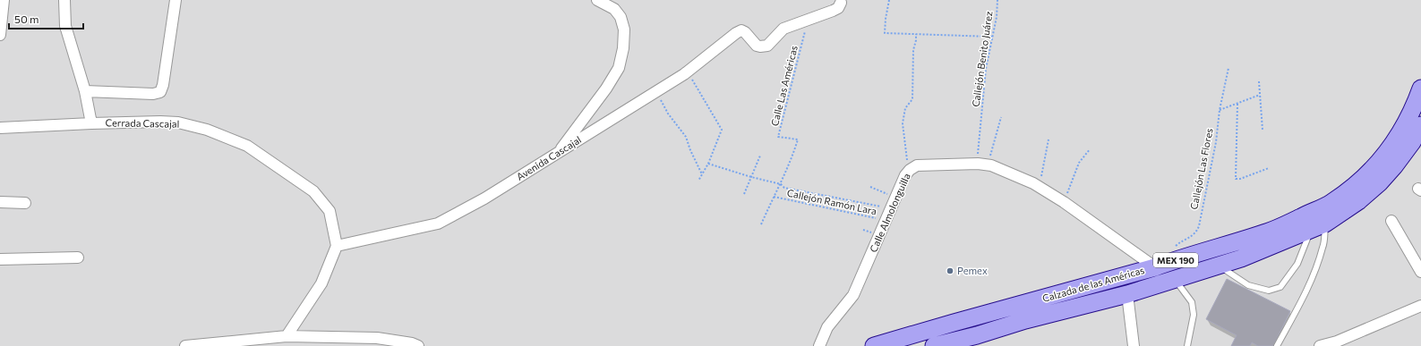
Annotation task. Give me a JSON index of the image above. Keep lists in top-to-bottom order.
{
  "streets": {
    "main road": ["MEX 190", "Calzada de las Américas"],
    "street": ["Cerrada Cascajal", "Avenida Cascajal", "Calle Almolonguilla"],
    "path": [
      "Callejón Benito Juárez",
      "Calle Las Américas",
      "Callejón Las Flores",
      "Callejón Ramón Lara"
    ]
  },
  "crossings": [
    ["Callejón Benito Juárez", "Calle Almolonguilla"],
    ["Calle Las Américas", "Avenida Cascajal"],
    ["Cerrada Cascajal", "Avenida Cascajal"],
    ["Callejón Las Flores", "Calzada de las Américas"],
    ["Callejón Ramón Lara", "Calle Almolonguilla"],
    ["Calle Almolonguilla", "Calzada de las Américas"]
  ],
  "places": ["Pemex"],
  "scale_bar": "50 m"
}
